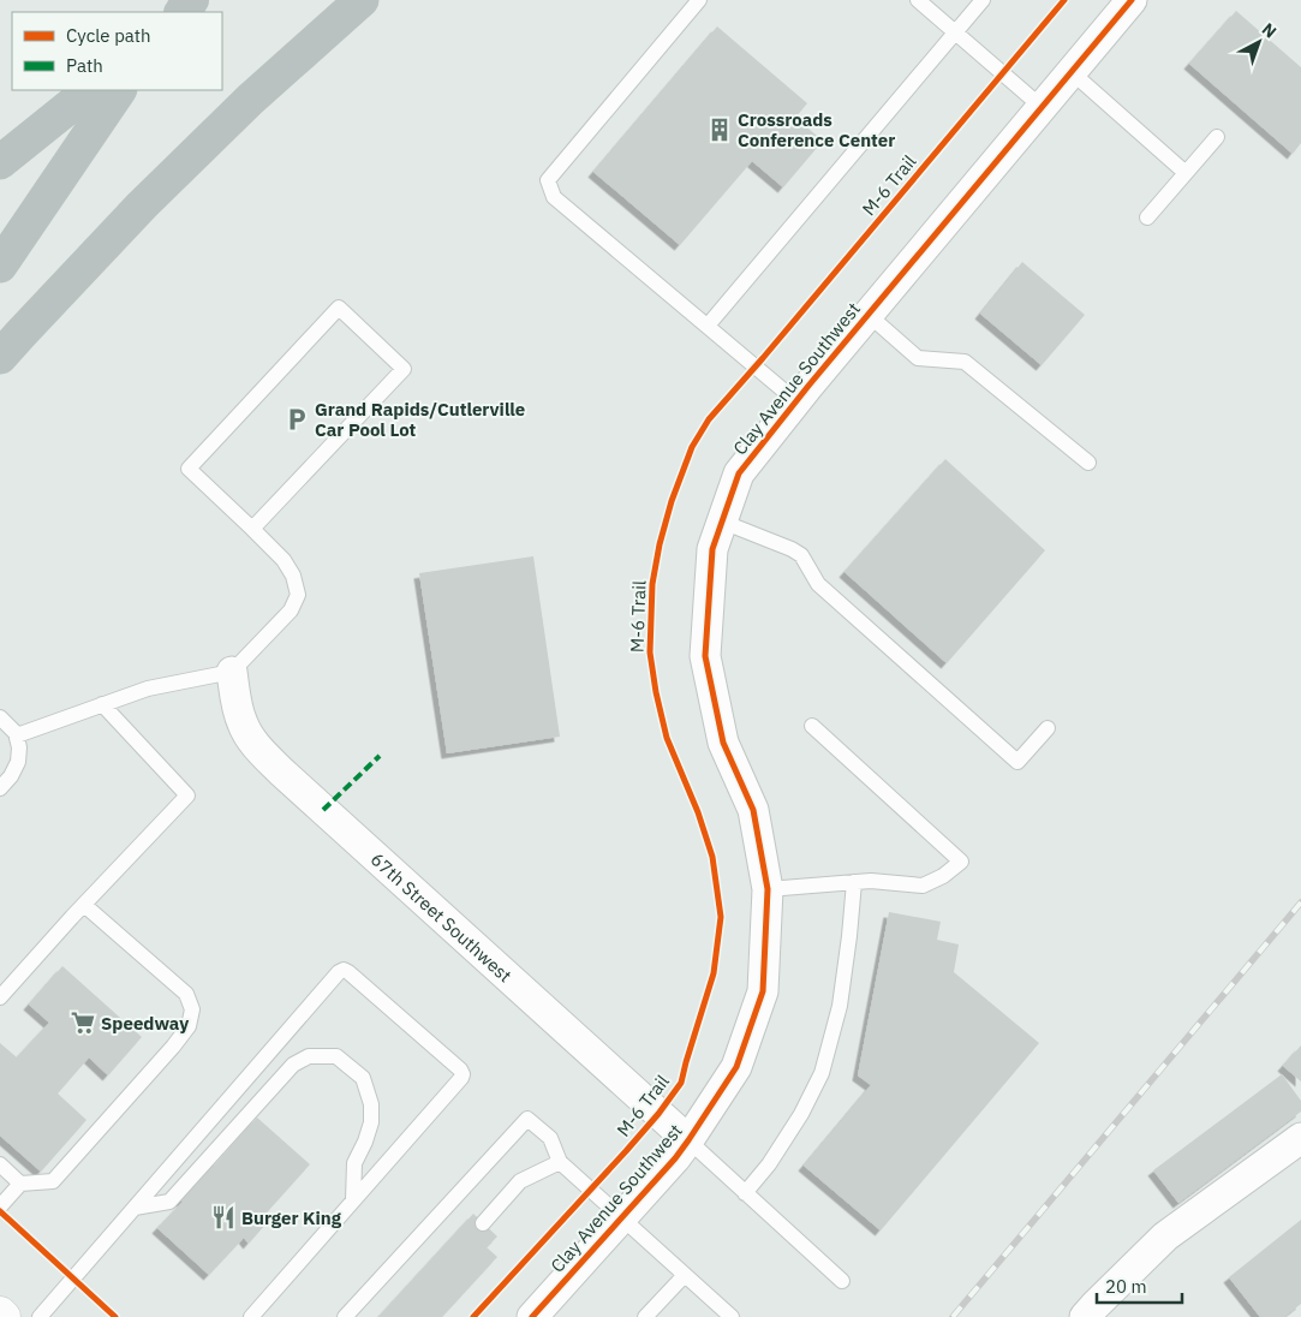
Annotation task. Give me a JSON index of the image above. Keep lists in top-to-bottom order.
{
  "streets": {
    "street": ["Clay Avenue Southwest", "67th Street Southwest"],
    "cycle path": ["M-6 Trail"]
  },
  "crossings": [
    ["Clay Avenue Southwest", "67th Street Southwest"]
  ],
  "places": {
    "building": ["Crossroads Conference Center"],
    "parking": ["Grand Rapids/Cutlerville Car Pool Lot"],
    "supermarket": ["Speedway"],
    "restaurant": ["Burger King"]
  },
  "legend": ["Cycle path", "Path"],
  "scale_bar": "20 m",
  "north": "top right"
}
